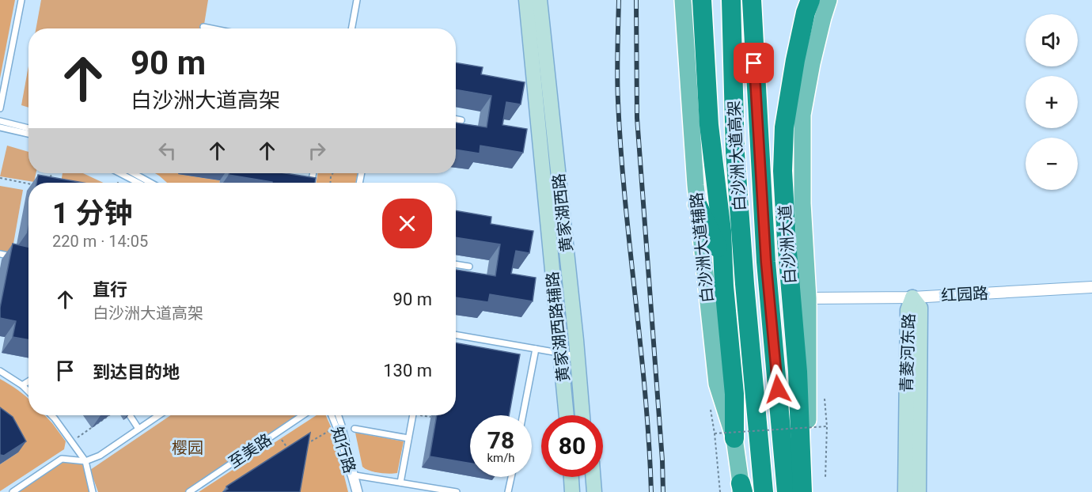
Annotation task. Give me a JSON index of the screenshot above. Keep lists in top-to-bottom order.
{
  "streets": {
    "highway": ["白沙洲大道高架", "白沙洲大道"],
    "main road": [
      "黄家湖西路",
      "白沙洲大道辅路",
      "黄家湖西路辅路",
      "青菱河东路"
    ],
    "street": ["红园路"],
    "lane": ["知行路", "至美路"]
  },
  "crossings": [
    ["白沙洲大道高架", "白沙洲大道"],
    ["红园路", "青菱河东路"]
  ],
  "parks": ["樱园"],
  "page": {
    "map_buttons": ["+", "−"],
    "turn": ["90 m", "白沙洲大道高架"],
    "heading": ["1 分钟", "220 m · 14:05"],
    "list": [
      {
        "name": "直行",
        "note": "白沙洲大道高架",
        "value": "90 m"
      },
      {
        "name": "到达目的地",
        "value": "130 m"
      }
    ],
    "speed": "78 km/h",
    "limit": "80"
  }
}
